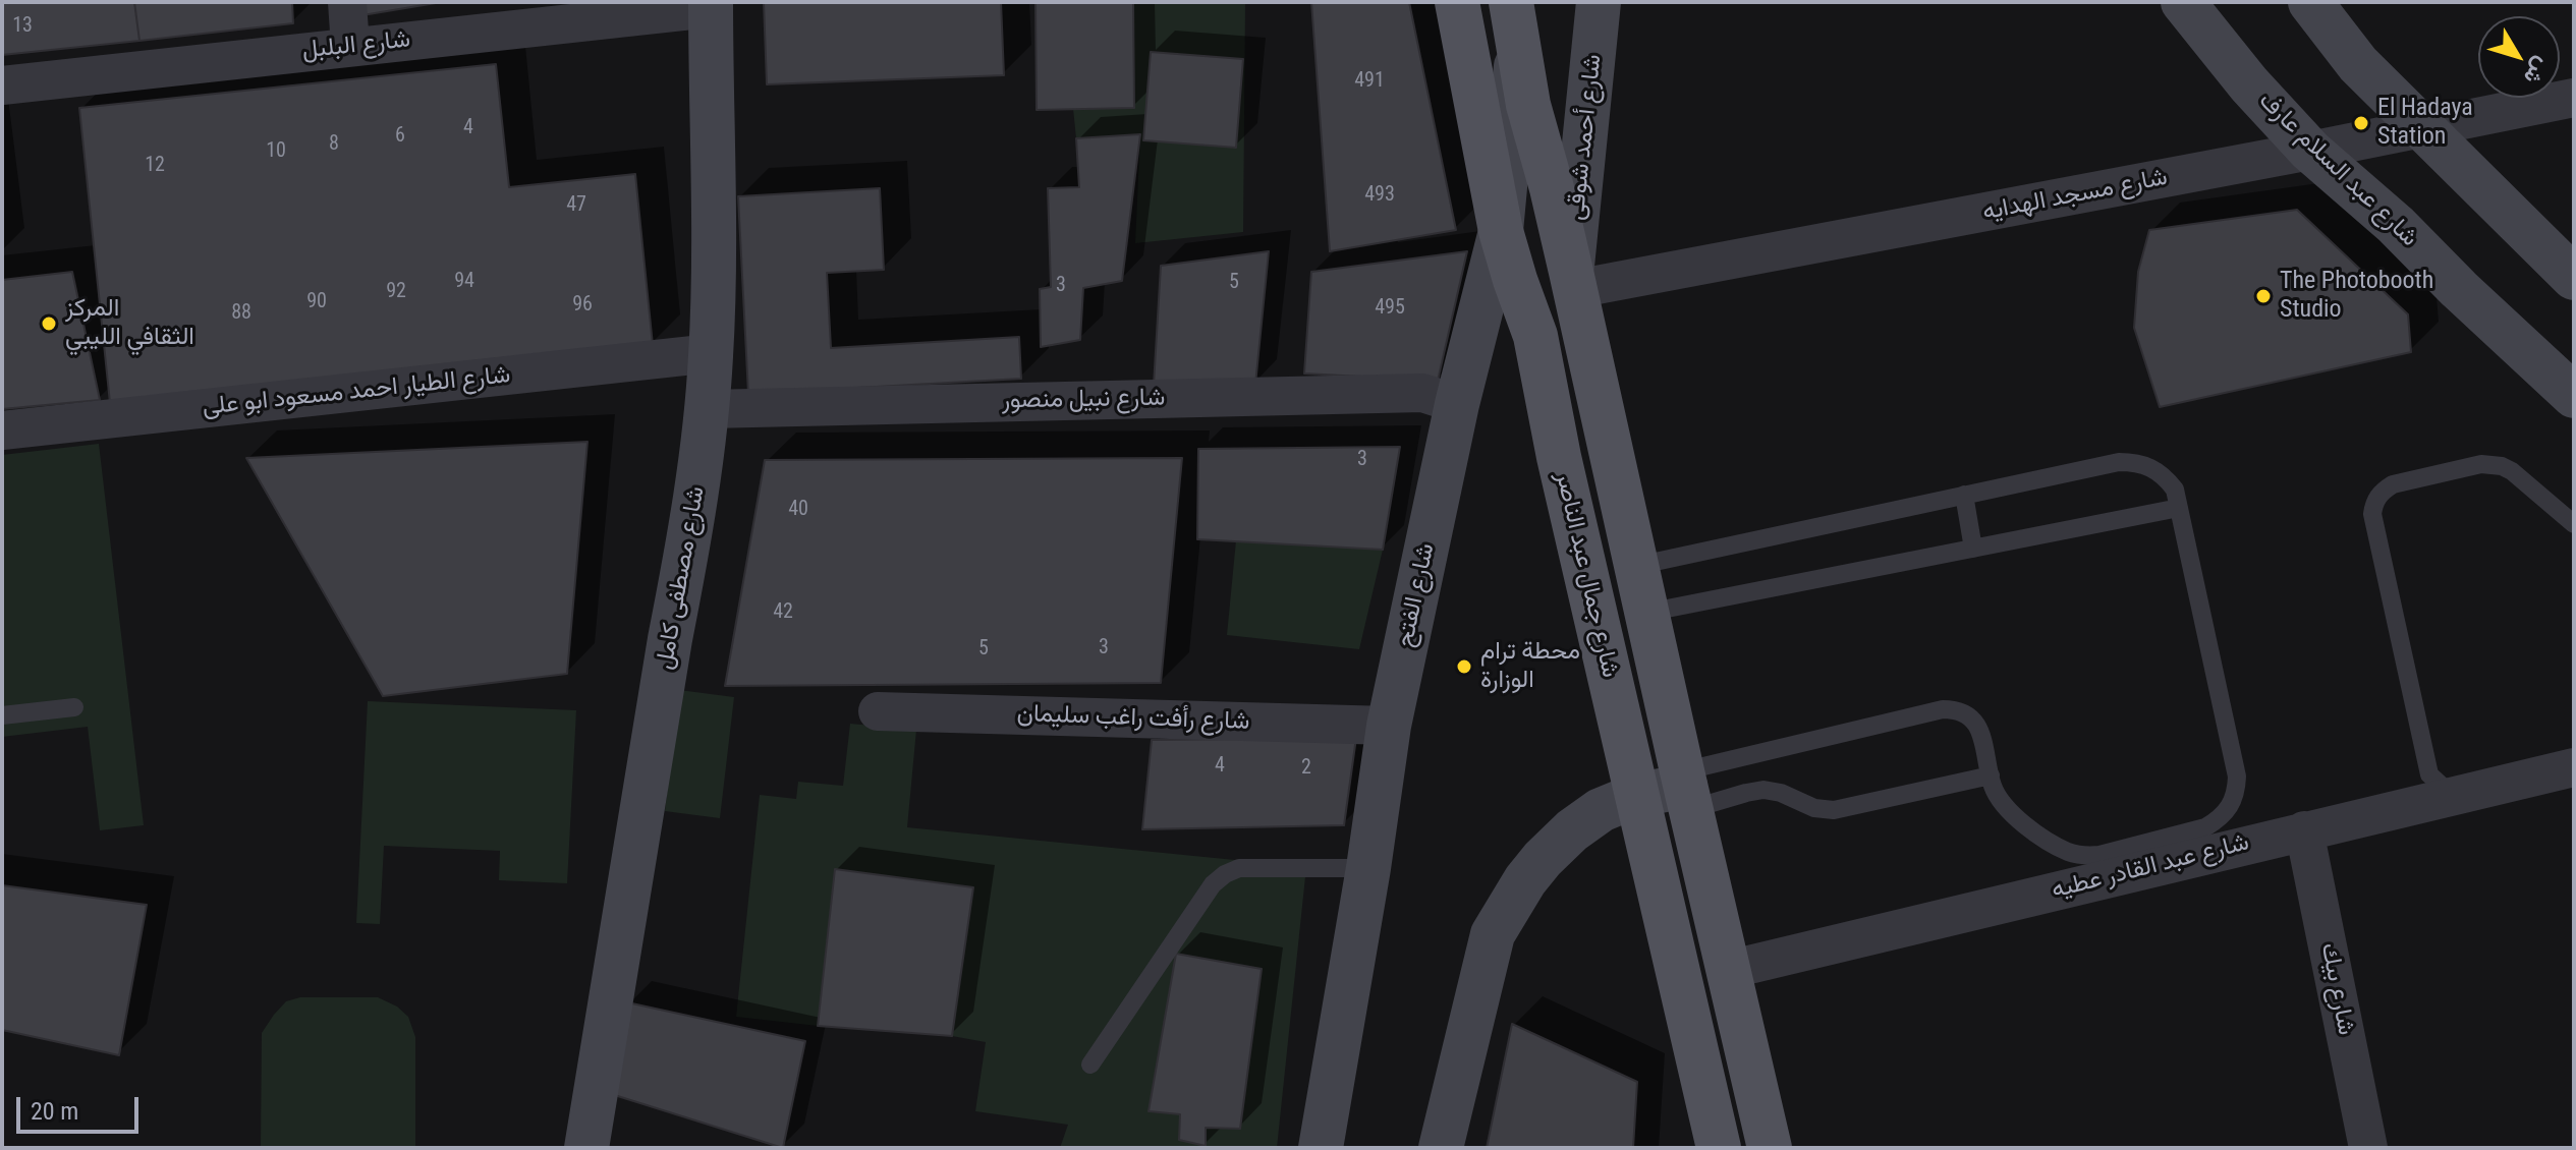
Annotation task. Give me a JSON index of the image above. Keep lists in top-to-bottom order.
{
  "streets": {
    "main road": ["شارع جمال عبد الناصر"],
    "street": [
      "شارع البلبل",
      "شارع أحمد شوقى",
      "شارع عبد السلام عارف",
      "شارع مسجد الهدايه",
      "شارع الطيار احمد مسعود ابو على",
      "شارع نبيل منصور",
      "شارع مصطفى كامل",
      "شارع الفتح",
      "شارع رأفت راغب سليمان",
      "شارع عبد القادر عطيه",
      "شارع بيك"
    ]
  },
  "crossings": [
    ["شارع البلبل", "شارع مصطفى كامل"],
    ["شارع أحمد شوقى", "شارع مسجد الهدايه"],
    ["شارع أحمد شوقى", "شارع جمال عبد الناصر"],
    ["شارع عبد السلام عارف", "شارع مسجد الهدايه"],
    ["شارع مسجد الهدايه", "شارع جمال عبد الناصر"],
    ["شارع الطيار احمد مسعود ابو على", "شارع مصطفى كامل"],
    ["شارع نبيل منصور", "شارع مصطفى كامل"],
    ["شارع نبيل منصور", "شارع الفتح"],
    ["شارع جمال عبد الناصر", "شارع الفتح"],
    ["شارع جمال عبد الناصر", "شارع عبد القادر عطيه"],
    ["شارع الفتح", "شارع رأفت راغب سليمان"],
    ["شارع عبد القادر عطيه", "شارع بيك"]
  ],
  "places": [
    "El Hadaya Station",
    "The Photobooth Studio",
    "المركز الثقافي الليبي",
    "محطة ترام الوزارة"
  ],
  "house_numbers": [
    "13",
    "491",
    "4",
    "6",
    "8",
    "10",
    "12",
    "493",
    "47",
    "94",
    "5",
    "3",
    "92",
    "90",
    "96",
    "495",
    "88",
    "3",
    "40",
    "42",
    "3",
    "5",
    "4",
    "2"
  ],
  "scale_bar": "20 m",
  "north": "bottom right"
}
